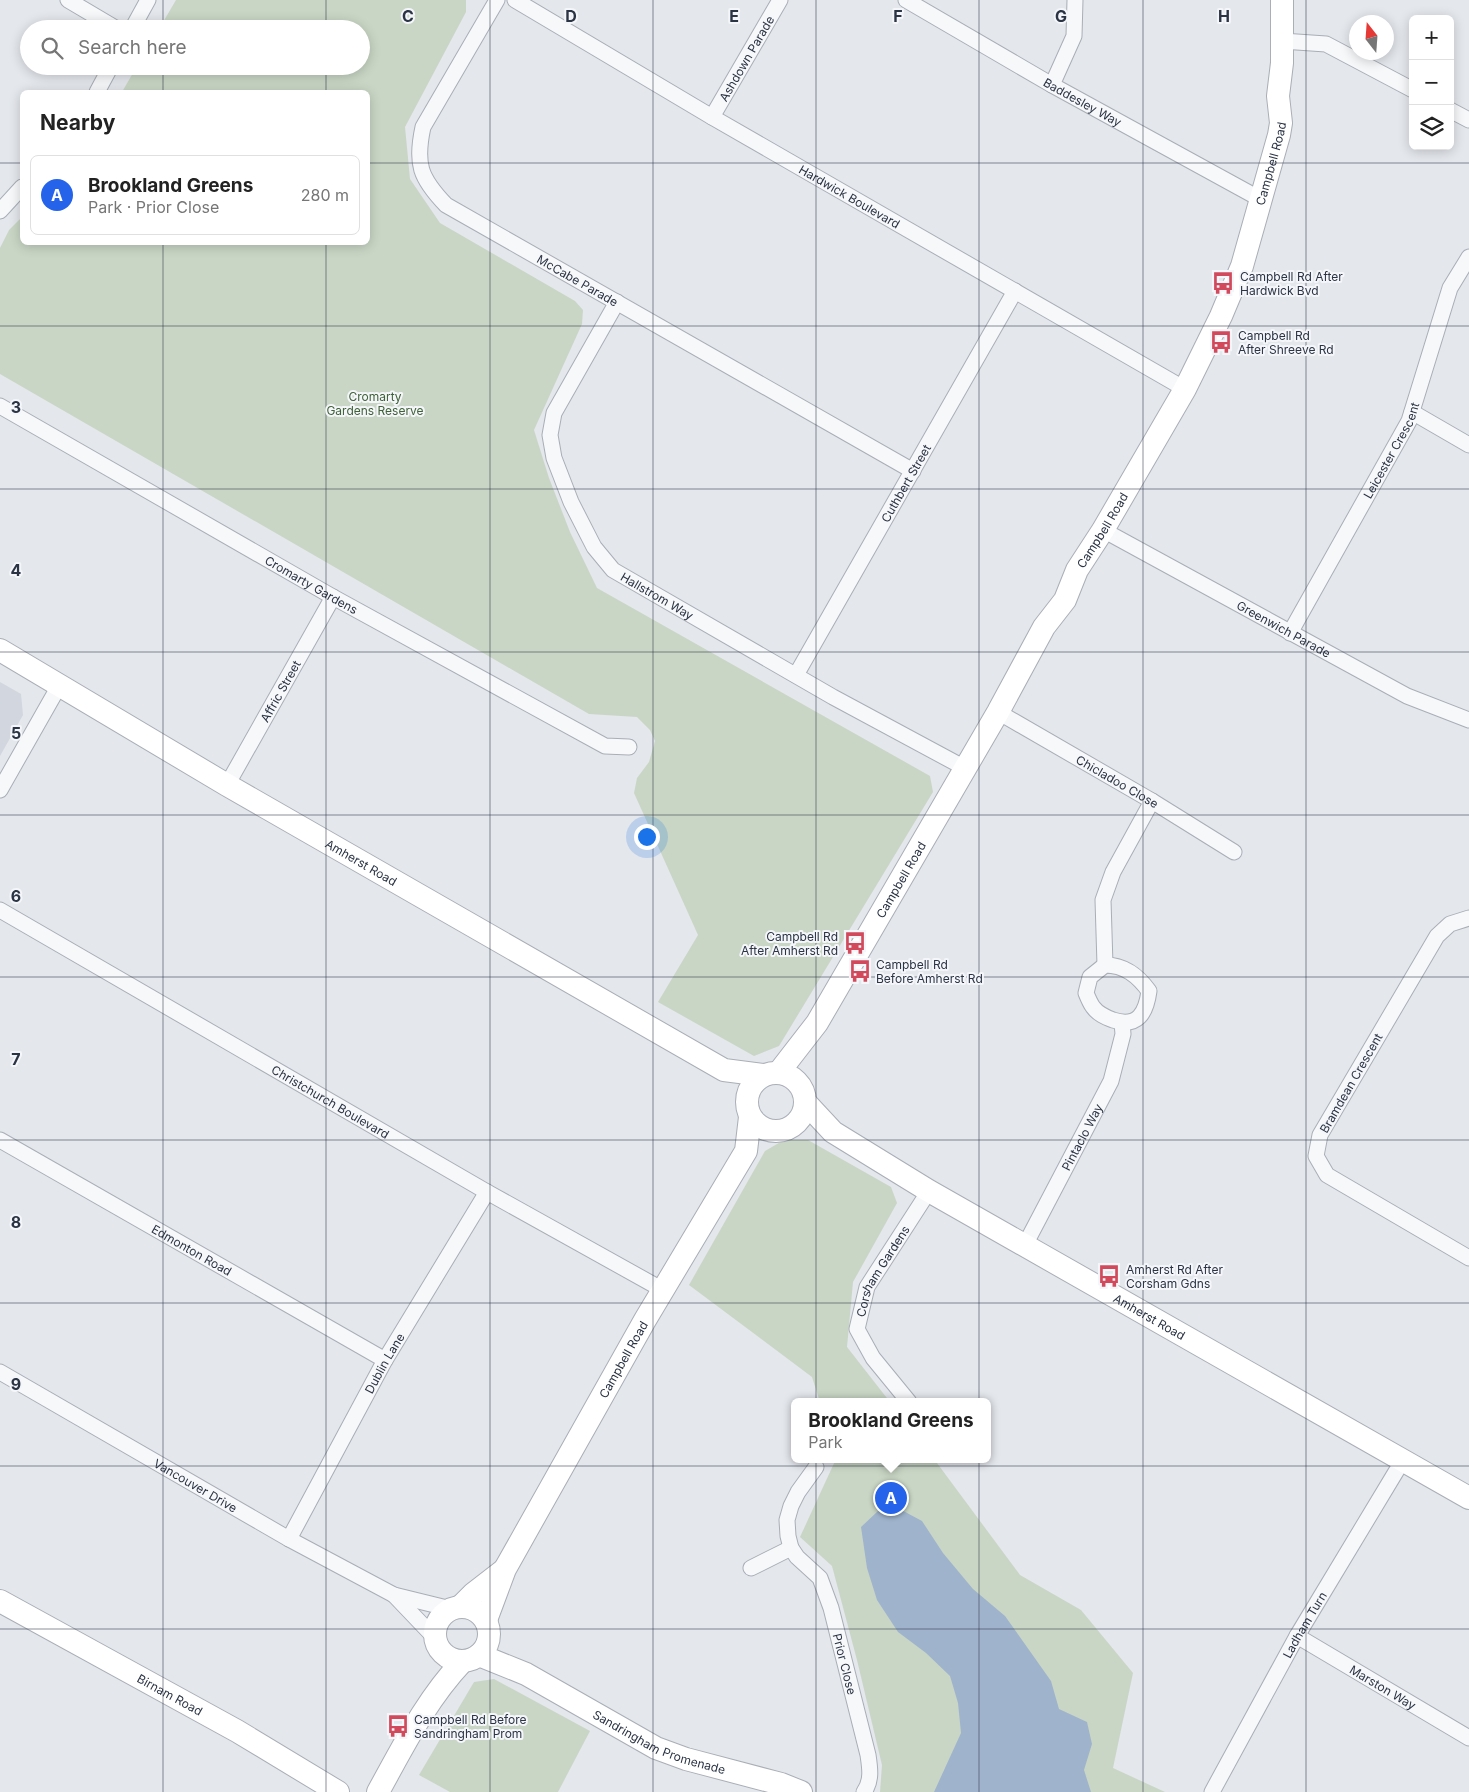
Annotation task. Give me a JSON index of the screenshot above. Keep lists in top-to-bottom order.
{
  "streets": {
    "street": [
      "Ashdown Parade",
      "Baddesley Way",
      "Campbell Road",
      "Hardwick Boulevard",
      "McCabe Parade",
      "Leicester Crescent",
      "Cuthbert Street",
      "Cromarty Gardens",
      "Hallstrom Way",
      "Greenwich Parade",
      "Affric Street",
      "Chicladoo Close",
      "Amherst Road",
      "Bramdean Crescent",
      "Christchurch Boulevard",
      "Pintaclo Way",
      "Edmonton Road",
      "Corsham Gardens",
      "Dublin Lane",
      "Vancouver Drive",
      "Ladham Turn",
      "Prior Close",
      "Marston Way",
      "Birnam Road",
      "Sandringham Promenade"
    ]
  },
  "crossings": [
    ["Ashdown Parade", "Hardwick Boulevard"],
    ["Baddesley Way", "Campbell Road"],
    ["Campbell Road", "Hardwick Boulevard"],
    ["Campbell Road", "Hallstrom Way"],
    ["Campbell Road", "Greenwich Parade"],
    ["Campbell Road", "Chicladoo Close"],
    ["Campbell Road", "Amherst Road"],
    ["Campbell Road", "Christchurch Boulevard"],
    ["Campbell Road", "Vancouver Drive"],
    ["Campbell Road", "Sandringham Promenade"],
    ["Hardwick Boulevard", "Cuthbert Street"],
    ["McCabe Parade", "Cuthbert Street"],
    ["McCabe Parade", "Hallstrom Way"],
    ["Leicester Crescent", "Greenwich Parade"],
    ["Cuthbert Street", "Hallstrom Way"],
    ["Cromarty Gardens", "Affric Street"],
    ["Affric Street", "Amherst Road"],
    ["Amherst Road", "Pintaclo Way"],
    ["Amherst Road", "Corsham Gardens"],
    ["Amherst Road", "Ladham Turn"],
    ["Christchurch Boulevard", "Dublin Lane"],
    ["Edmonton Road", "Dublin Lane"],
    ["Dublin Lane", "Vancouver Drive"],
    ["Vancouver Drive", "Sandringham Promenade"],
    ["Ladham Turn", "Marston Way"]
  ],
  "parks": ["Cromarty Gardens Reserve"],
  "places": {
    "bus stop": [
      "Campbell Rd After Hardwick Bvd",
      "Campbell Rd After Shreeve Rd",
      "Campbell Rd After Amherst Rd",
      "Campbell Rd Before Amherst Rd",
      "Amherst Rd After Corsham Gdns",
      "Campbell Rd Before Sandringham Prom"
    ]
  },
  "north": "top",
  "page": {
    "map_buttons": ["+", "−"],
    "search": "Search here",
    "heading": "Nearby",
    "list": [
      {
        "mark": "A",
        "name": "Brookland Greens",
        "note": "Park · Prior Close",
        "value": "280 m"
      }
    ],
    "popup": ["Brookland Greens", "Park"],
    "pins": "A"
  },
  "grid": {
    "columns": [
      "C",
      "D",
      "E",
      "F",
      "G",
      "H"
    ],
    "rows": [
      "3",
      "4",
      "5",
      "6",
      "7",
      "8",
      "9"
    ]
  }
}
